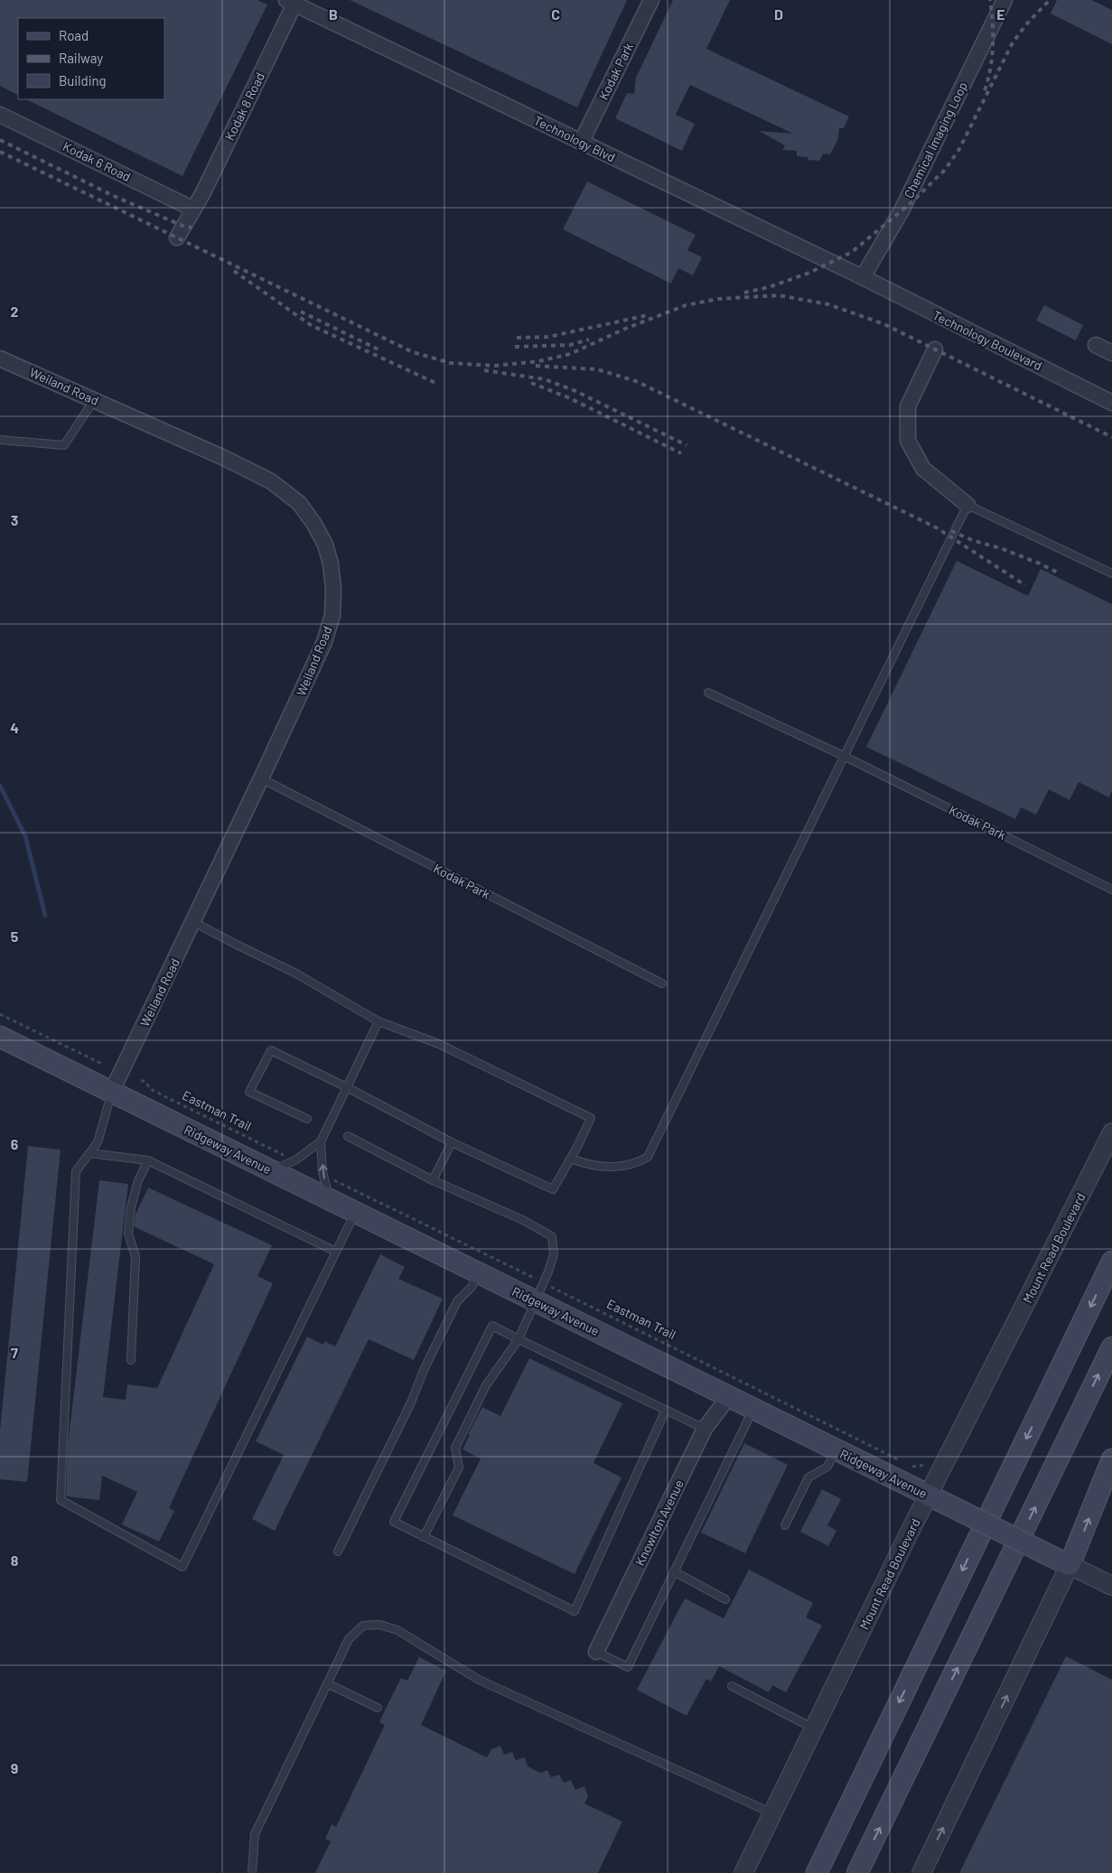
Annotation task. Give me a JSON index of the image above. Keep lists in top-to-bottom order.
{
  "streets": {
    "main road": ["Ridgeway Avenue"],
    "street": [
      "Kodak Park",
      "Kodak 8 Road",
      "Technology Blvd",
      "Chemical Imaging Loop",
      "Kodak 6 Road",
      "Technology Boulevard",
      "Weiland Road",
      "Mount Read Boulevard",
      "Knowlton Avenue"
    ],
    "path": ["Eastman Trail"]
  },
  "crossings": [
    ["Kodak Park", "Technology Blvd"],
    ["Kodak Park", "Weiland Road"],
    ["Kodak 8 Road", "Technology Blvd"],
    ["Kodak 8 Road", "Kodak 6 Road"],
    ["Technology Blvd", "Chemical Imaging Loop"],
    ["Technology Blvd", "Technology Boulevard"],
    ["Chemical Imaging Loop", "Technology Boulevard"],
    ["Weiland Road", "Ridgeway Avenue"],
    ["Ridgeway Avenue", "Mount Read Boulevard"],
    ["Ridgeway Avenue", "Knowlton Avenue"]
  ],
  "legend": ["Road", "Railway", "Building"],
  "grid": {
    "columns": [
      "B",
      "C",
      "D",
      "E"
    ],
    "rows": [
      "2",
      "3",
      "4",
      "5",
      "6",
      "7",
      "8",
      "9"
    ]
  }
}
